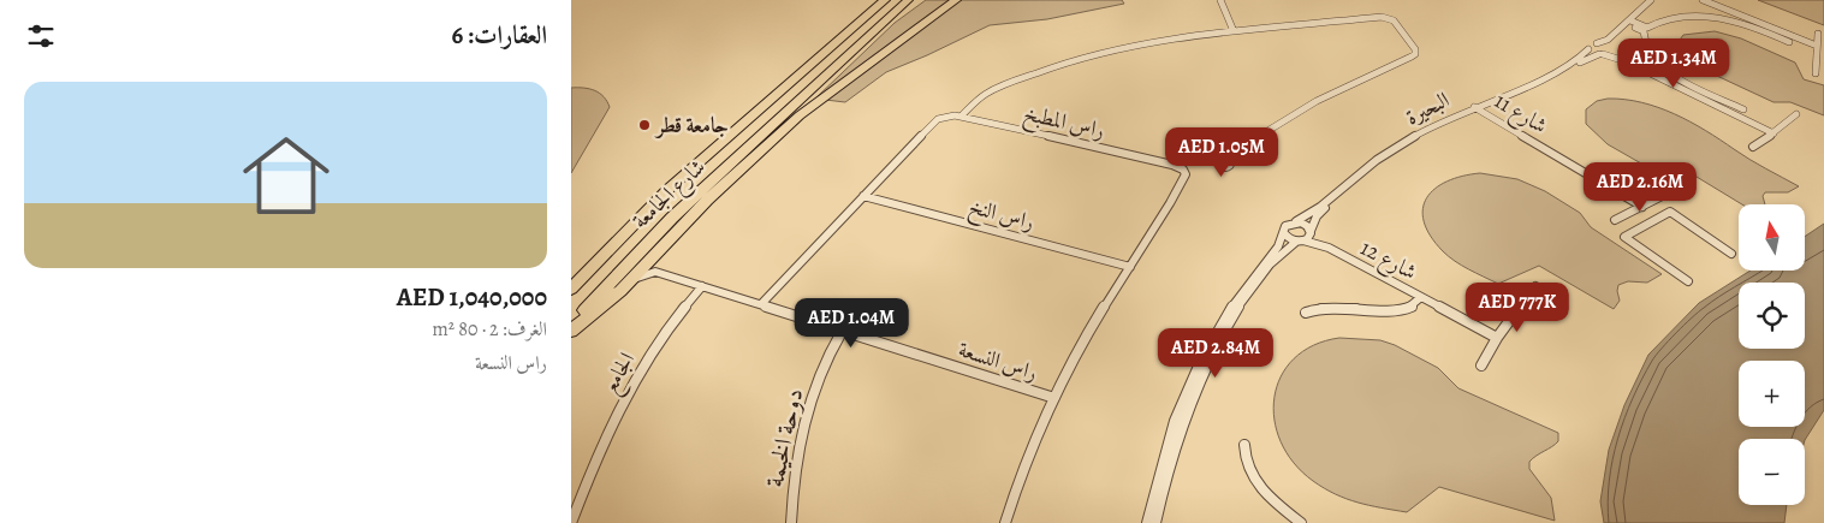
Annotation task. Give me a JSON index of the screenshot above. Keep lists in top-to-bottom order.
{
  "streets": {
    "main road": ["شارع الجامعة"],
    "street": [
      "البحيرة",
      "شارع 11",
      "راس المطبخ",
      "راس النخ",
      "شارع 12",
      "راس النسعة",
      "الجامع",
      "دوحة الخيمة"
    ]
  },
  "crossings": [
    ["البحيرة", "شارع 11"],
    ["البحيرة", "شارع 12"],
    ["راس المطبخ", "راس النخ"],
    ["راس المطبخ", "راس النسعة"],
    ["راس النسعة", "الجامع"],
    ["راس النسعة", "دوحة الخيمة"]
  ],
  "places": ["جامعة قطر"],
  "north": "top",
  "page": {
    "heading": "العقارات: 6",
    "price": [
      "AED 1.34M",
      "AED 1.05M",
      "AED 2.16M",
      "AED 777K",
      "AED 1.04M",
      "AED 2.84M"
    ],
    "list": [
      {
        "name": "AED 1,040,000",
        "note": "الغرف: 2 · 80 m² · راس النسعة"
      }
    ],
    "map_buttons": ["+", "−"]
  }
}
